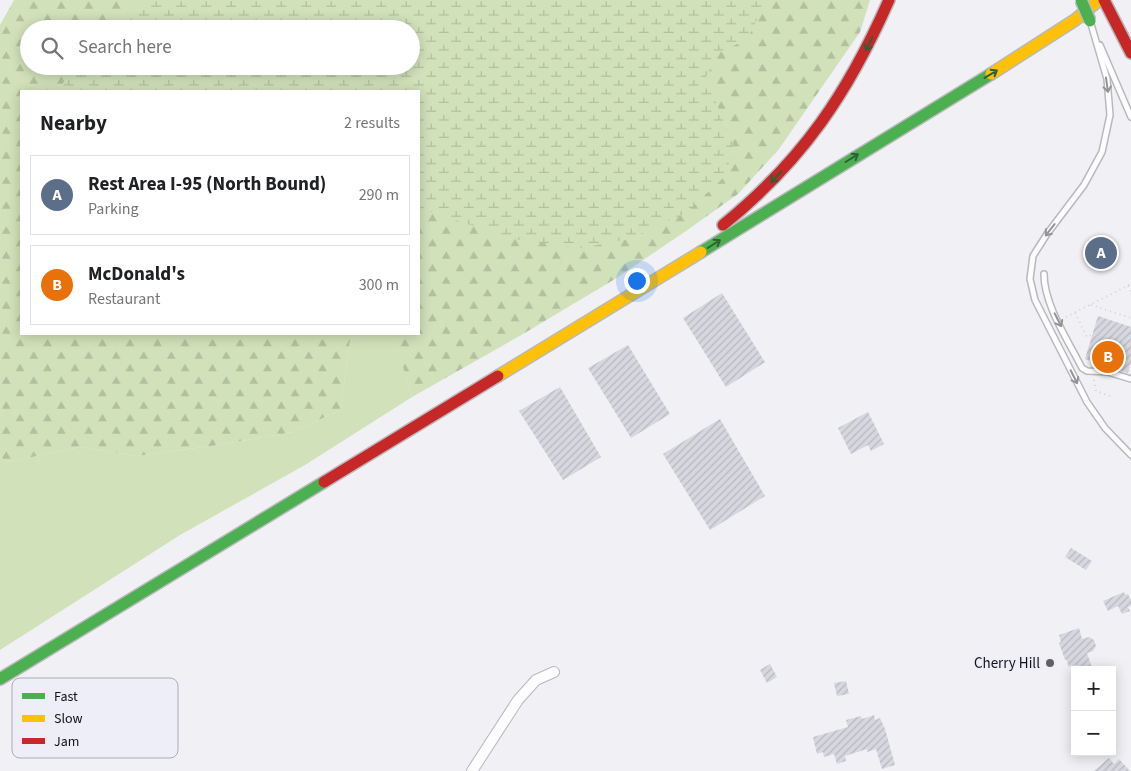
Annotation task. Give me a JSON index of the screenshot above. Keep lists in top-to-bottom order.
{
  "places": ["Cherry Hill"],
  "legend": ["Fast", "Slow", "Jam"],
  "page": {
    "search": "Search here",
    "heading": ["Nearby", "2 results"],
    "list": [
      {
        "mark": "A",
        "name": "Rest Area I-95 (North Bound)",
        "note": "Parking",
        "value": "290 m"
      },
      {
        "mark": "B",
        "name": "McDonald's",
        "note": "Restaurant",
        "value": "300 m"
      }
    ],
    "pins": ["A", "B"],
    "map_buttons": ["+", "−"]
  }
}
